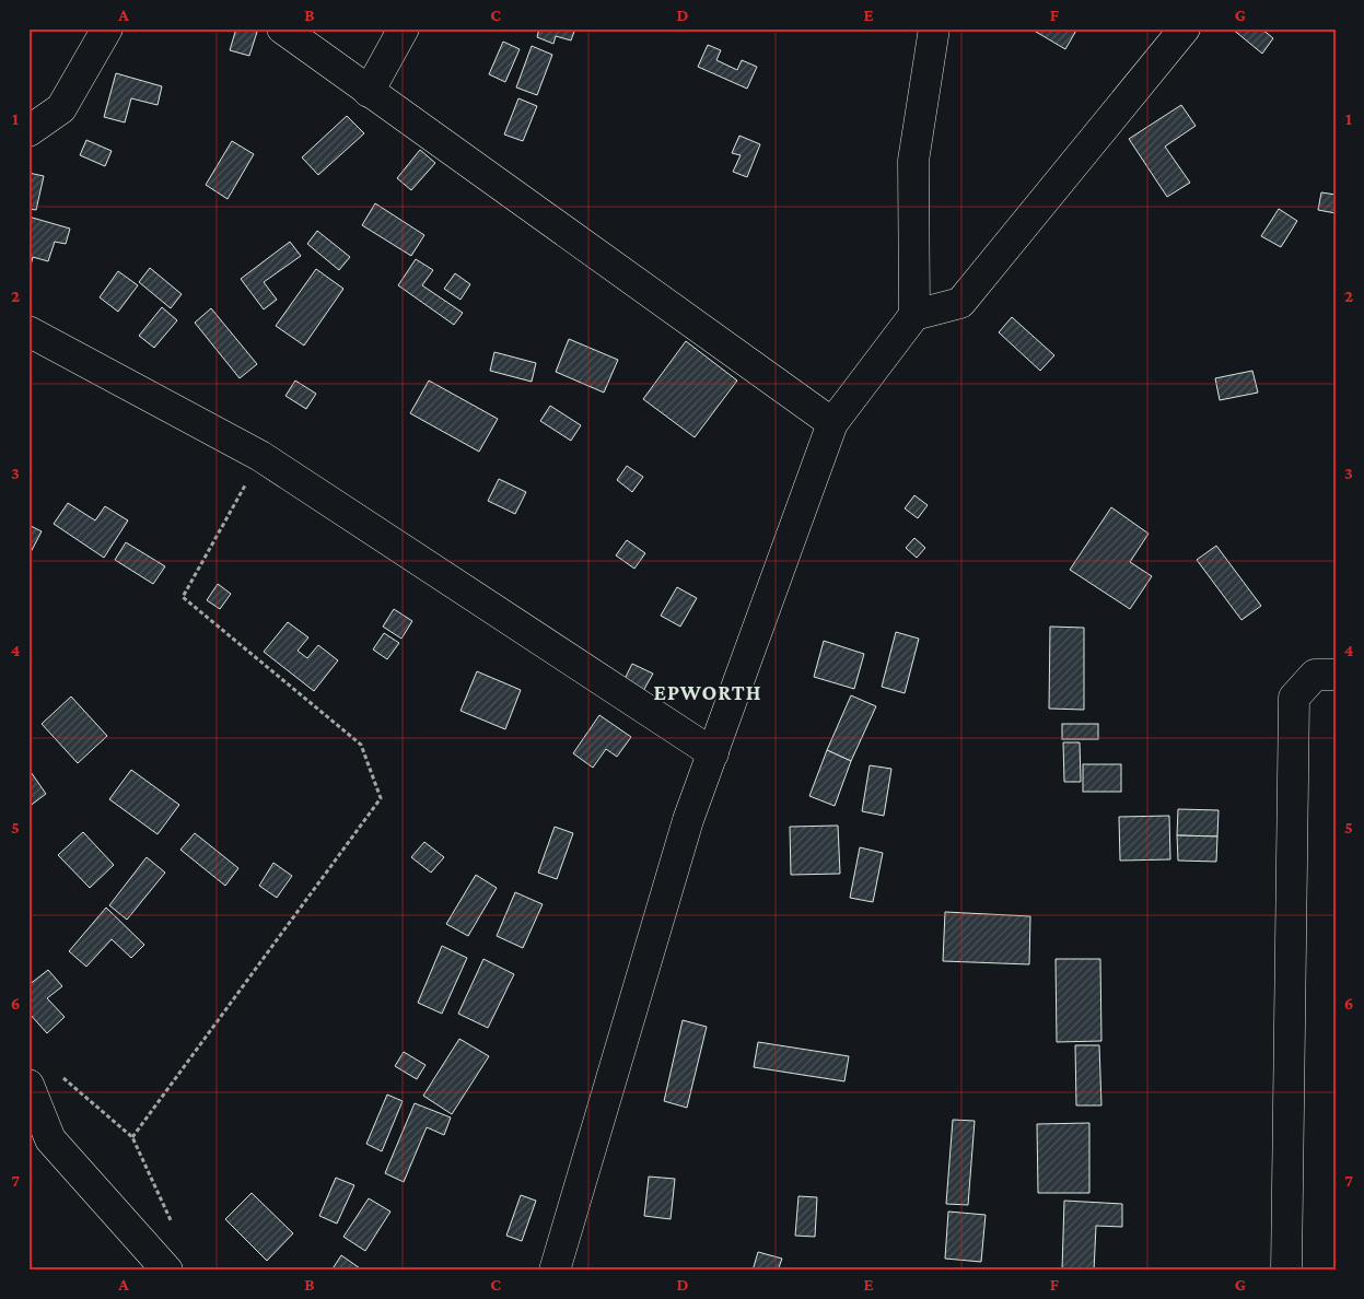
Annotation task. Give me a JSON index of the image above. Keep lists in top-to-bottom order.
{
  "districts": ["EPWORTH"],
  "grid": {
    "columns": [
      "A",
      "B",
      "C",
      "D",
      "E",
      "F",
      "G"
    ],
    "rows": [
      "1",
      "2",
      "3",
      "4",
      "5",
      "6",
      "7"
    ]
  }
}
